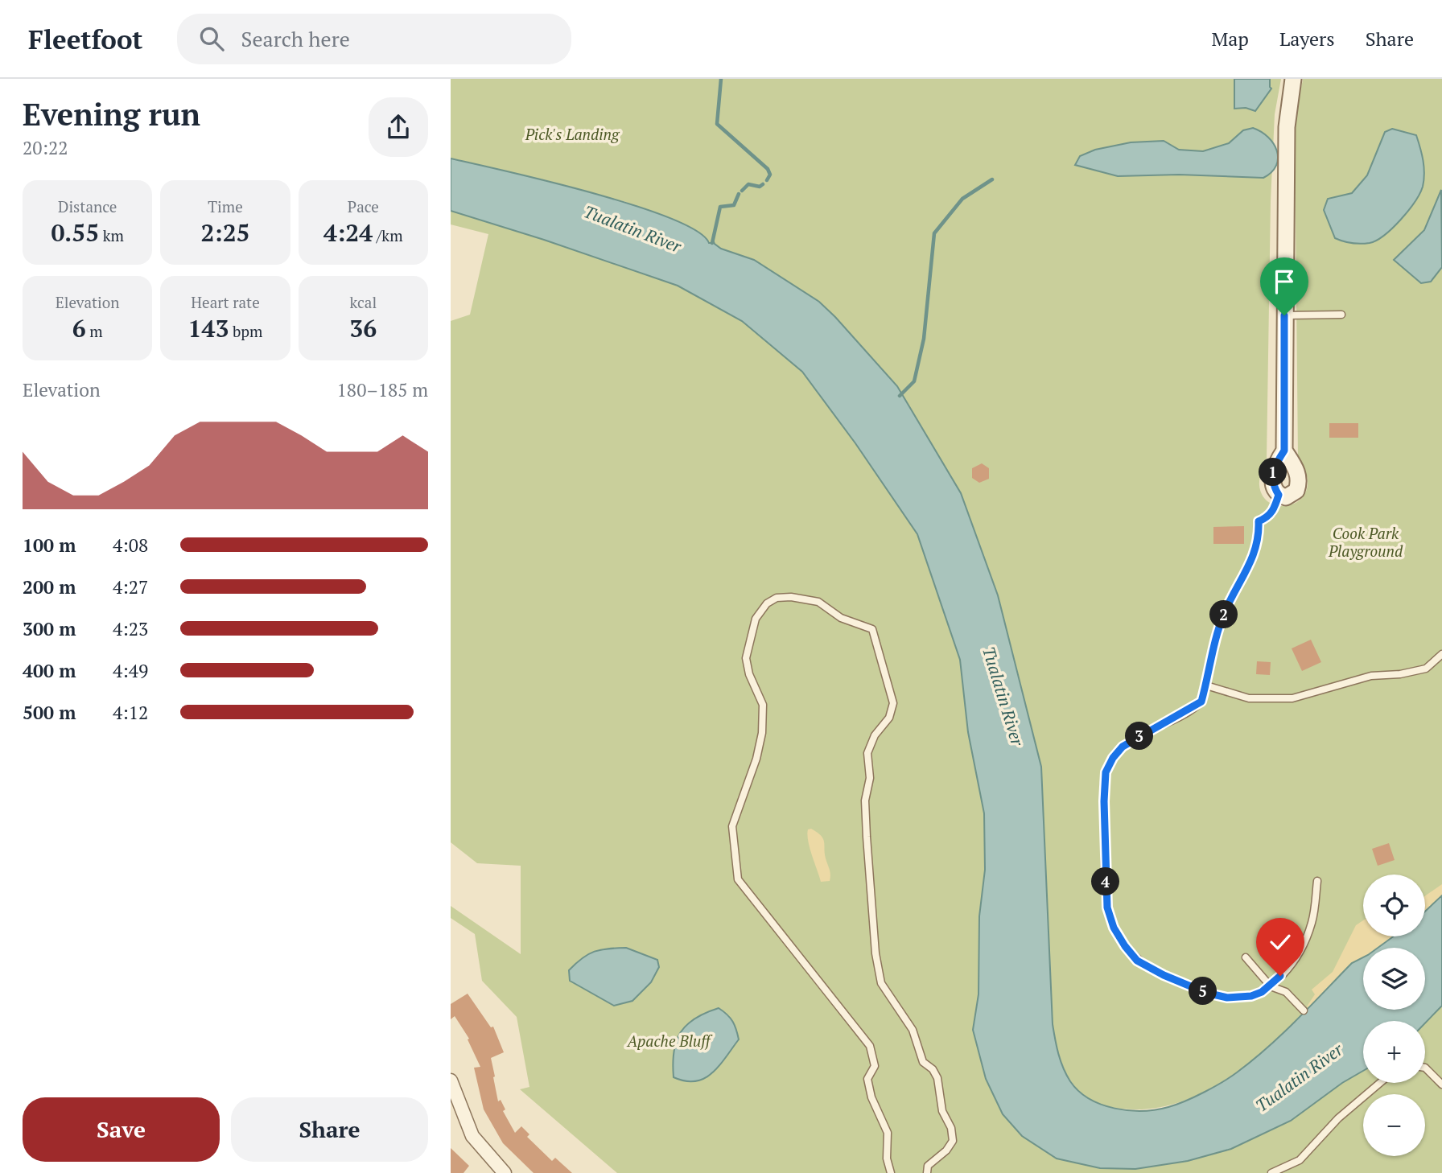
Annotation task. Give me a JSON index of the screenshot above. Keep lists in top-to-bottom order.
{
  "water": ["Tualatin River"],
  "parks": ["Pick's Landing", "Cook Park Playground", "Apache Bluff"],
  "page": {
    "header": "Fleetfoot",
    "search": "Search here",
    "nav": ["Map", "Layers", "Share"],
    "heading": ["Evening run", "20:22"],
    "stats": [
      ["Distance", "0.55 km"],
      ["Time", "2:25"],
      ["Pace", "4:24 /km"],
      ["Elevation", "6 m"],
      ["Heart rate", "143 bpm"],
      ["kcal", "36"]
    ],
    "chart": ["Elevation", "180–185 m"],
    "pins": [
      "1",
      "2",
      "3",
      "4",
      "5"
    ],
    "list": [
      {
        "name": "100 m",
        "note": "4:08"
      },
      {
        "name": "200 m",
        "note": "4:27"
      },
      {
        "name": "300 m",
        "note": "4:23"
      },
      {
        "name": "400 m",
        "note": "4:49"
      },
      {
        "name": "500 m",
        "note": "4:12"
      }
    ],
    "map_buttons": ["+", "−"],
    "buttons": ["Save", "Share"]
  }
}
